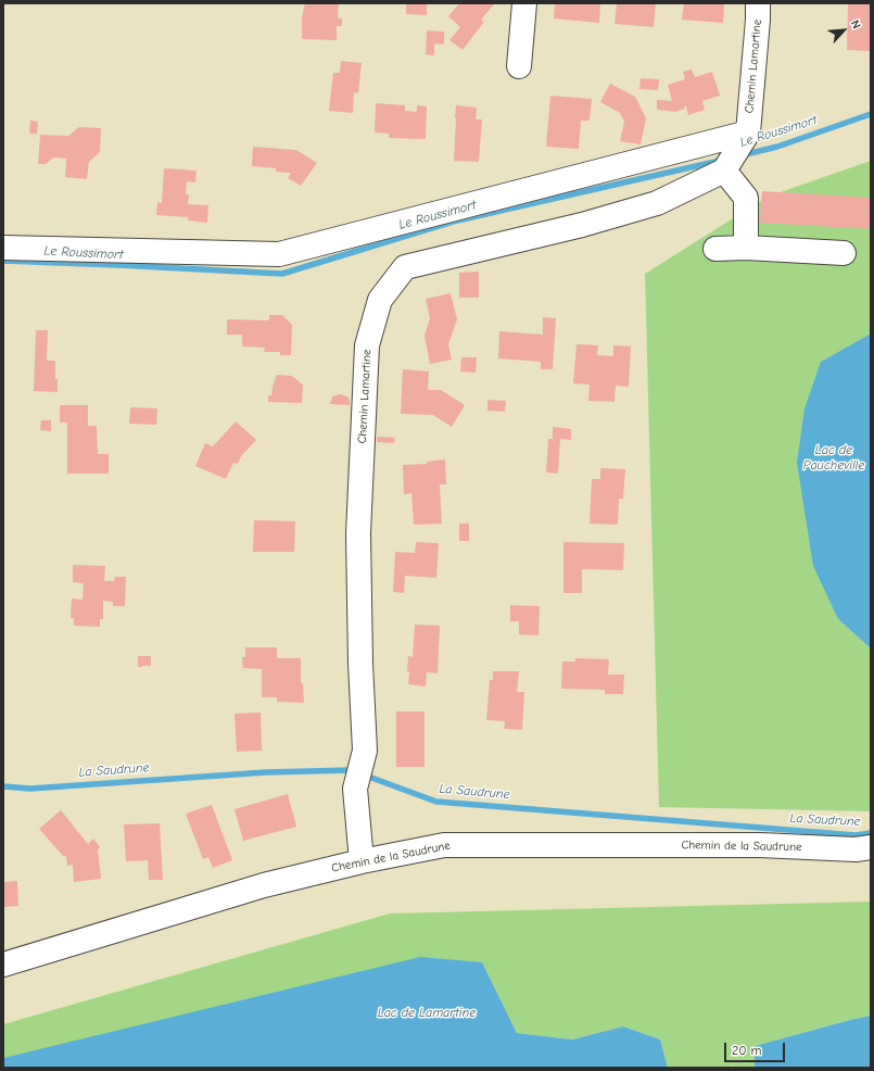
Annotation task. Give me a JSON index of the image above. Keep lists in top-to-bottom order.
{
  "streets": {
    "street": ["Chemin Lamartine", "Chemin de la Saudrune"]
  },
  "crossings": [
    ["Chemin Lamartine", "Chemin de la Saudrune"]
  ],
  "water": [
    "Le Roussimort",
    "Lac de Paucheville",
    "La Saudrune",
    "Lac de Lamartine"
  ],
  "scale_bar": "20 m",
  "north": "top right"
}
